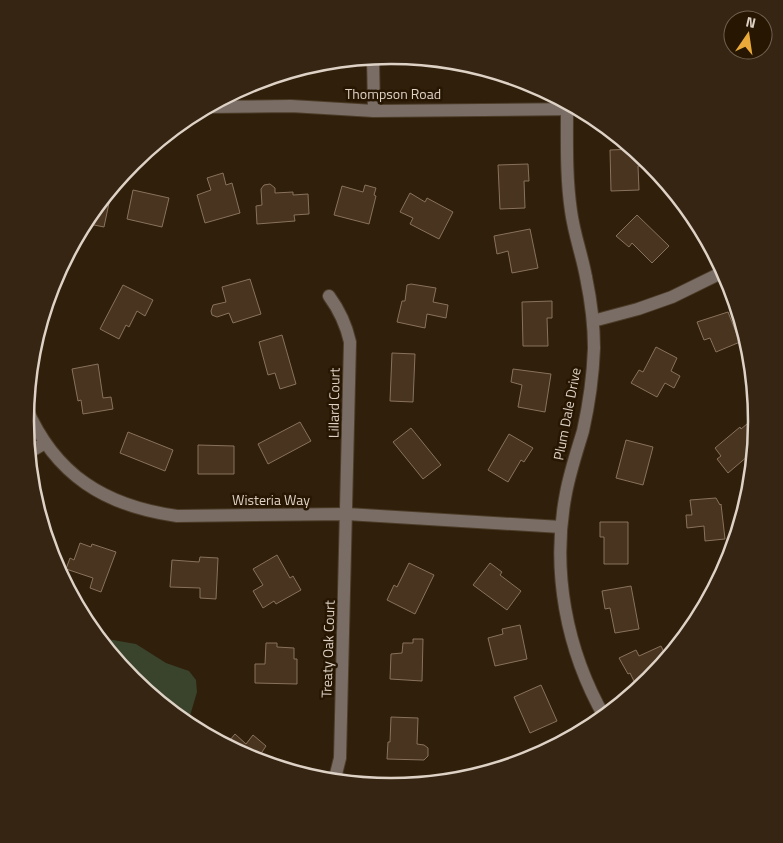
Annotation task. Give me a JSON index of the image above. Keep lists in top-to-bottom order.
{
  "streets": {
    "street": [
      "Thompson Road",
      "Lillard Court",
      "Plum Dale Drive",
      "Wisteria Way",
      "Treaty Oak Court"
    ]
  },
  "crossings": [
    ["Lillard Court", "Wisteria Way"],
    ["Lillard Court", "Treaty Oak Court"],
    ["Plum Dale Drive", "Wisteria Way"],
    ["Wisteria Way", "Treaty Oak Court"]
  ],
  "north": "top"
}
